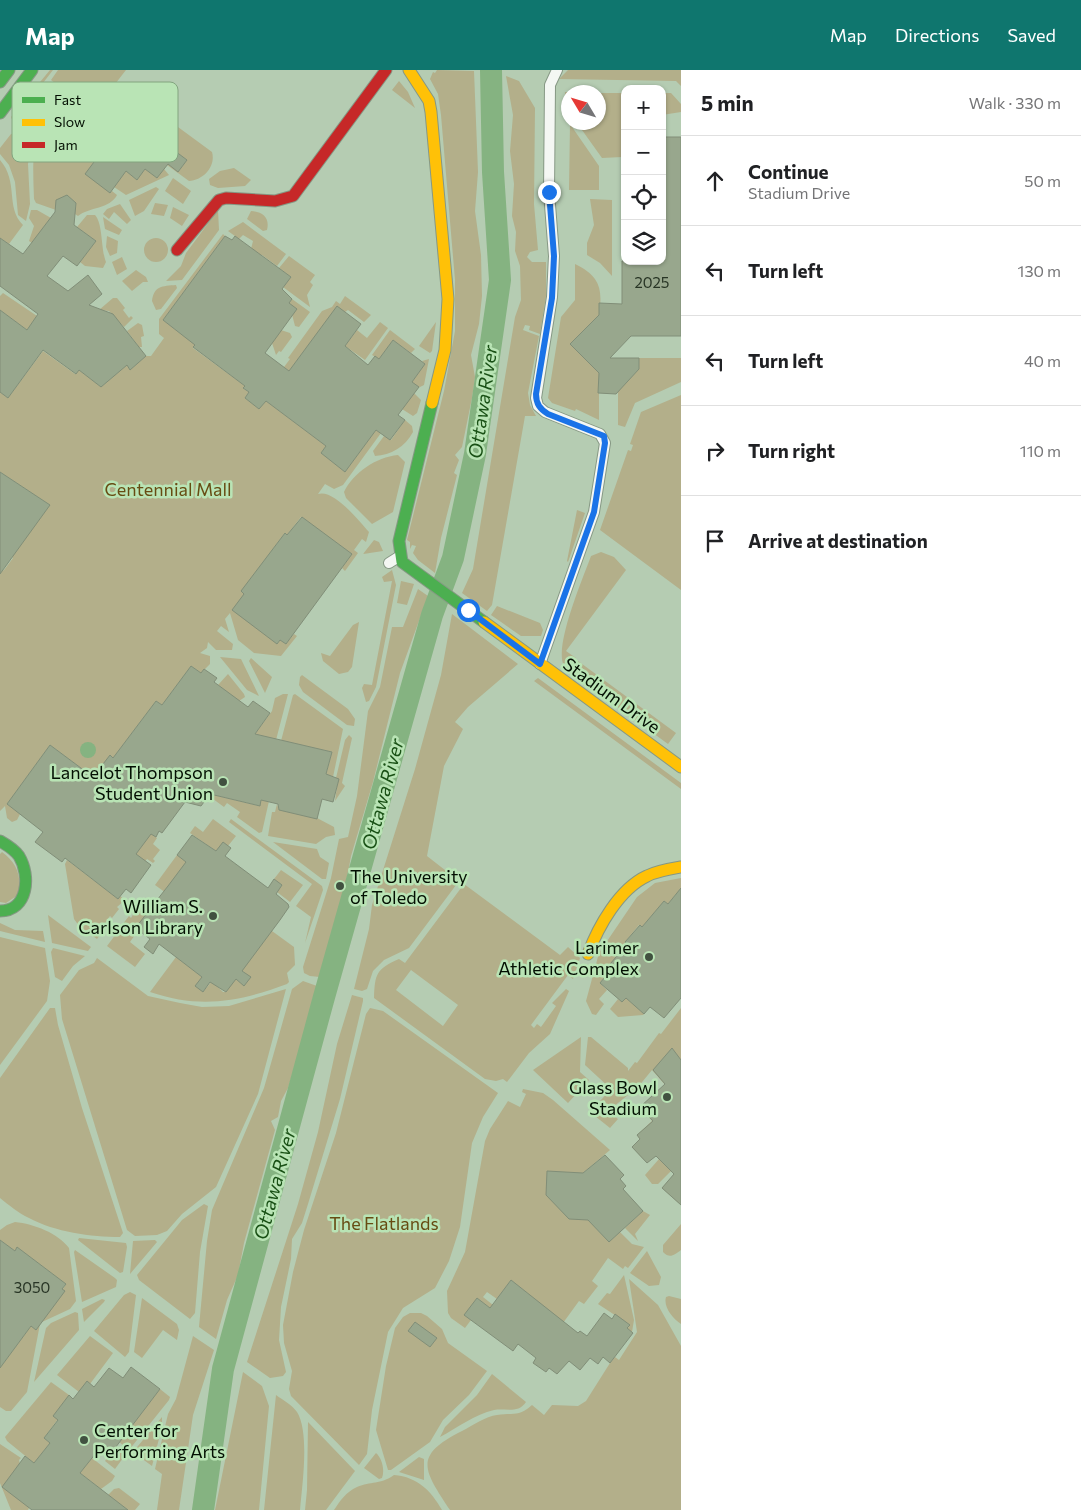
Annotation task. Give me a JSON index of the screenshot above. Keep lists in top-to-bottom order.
{
  "streets": {
    "street": ["Stadium Drive"]
  },
  "water": ["Ottawa River"],
  "parks": ["Centennial Mall", "The Flatlands"],
  "places": [
    "Lancelot Thompson Student Union",
    "The University of Toledo",
    "William S. Carlson Library",
    "Larimer Athletic Complex",
    "Glass Bowl Stadium",
    "Center for Performing Arts"
  ],
  "house_numbers": ["2025", "3050"],
  "legend": ["Fast", "Slow", "Jam"],
  "north": "top left",
  "page": {
    "header": "Map",
    "nav": ["Map", "Directions", "Saved"],
    "heading": ["5 min", "Walk · 330 m"],
    "map_buttons": ["+", "−"],
    "list": [
      ["Continue", "Stadium Drive", "50 m"],
      ["Turn left", "130 m"],
      ["Turn left", "40 m"],
      ["Turn right", "110 m"],
      "Arrive at destination"
    ]
  }
}
